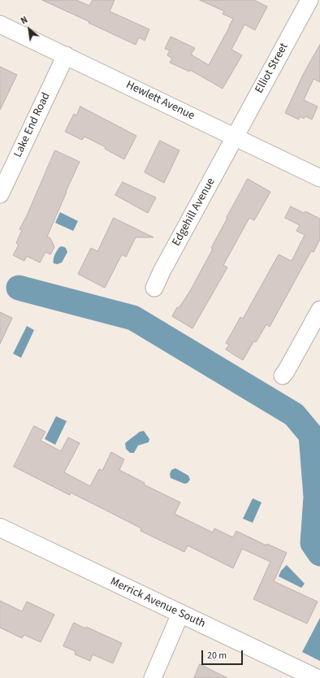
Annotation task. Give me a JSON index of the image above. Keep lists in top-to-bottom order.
{
  "streets": {
    "street": [
      "Elliot Street",
      "Hewlett Avenue",
      "Lake End Road",
      "Edgehill Avenue",
      "Merrick Avenue South"
    ]
  },
  "crossings": [
    ["Elliot Street", "Hewlett Avenue"],
    ["Elliot Street", "Edgehill Avenue"],
    ["Hewlett Avenue", "Lake End Road"],
    ["Hewlett Avenue", "Edgehill Avenue"]
  ],
  "scale_bar": "20 m",
  "north": "top left"
}
